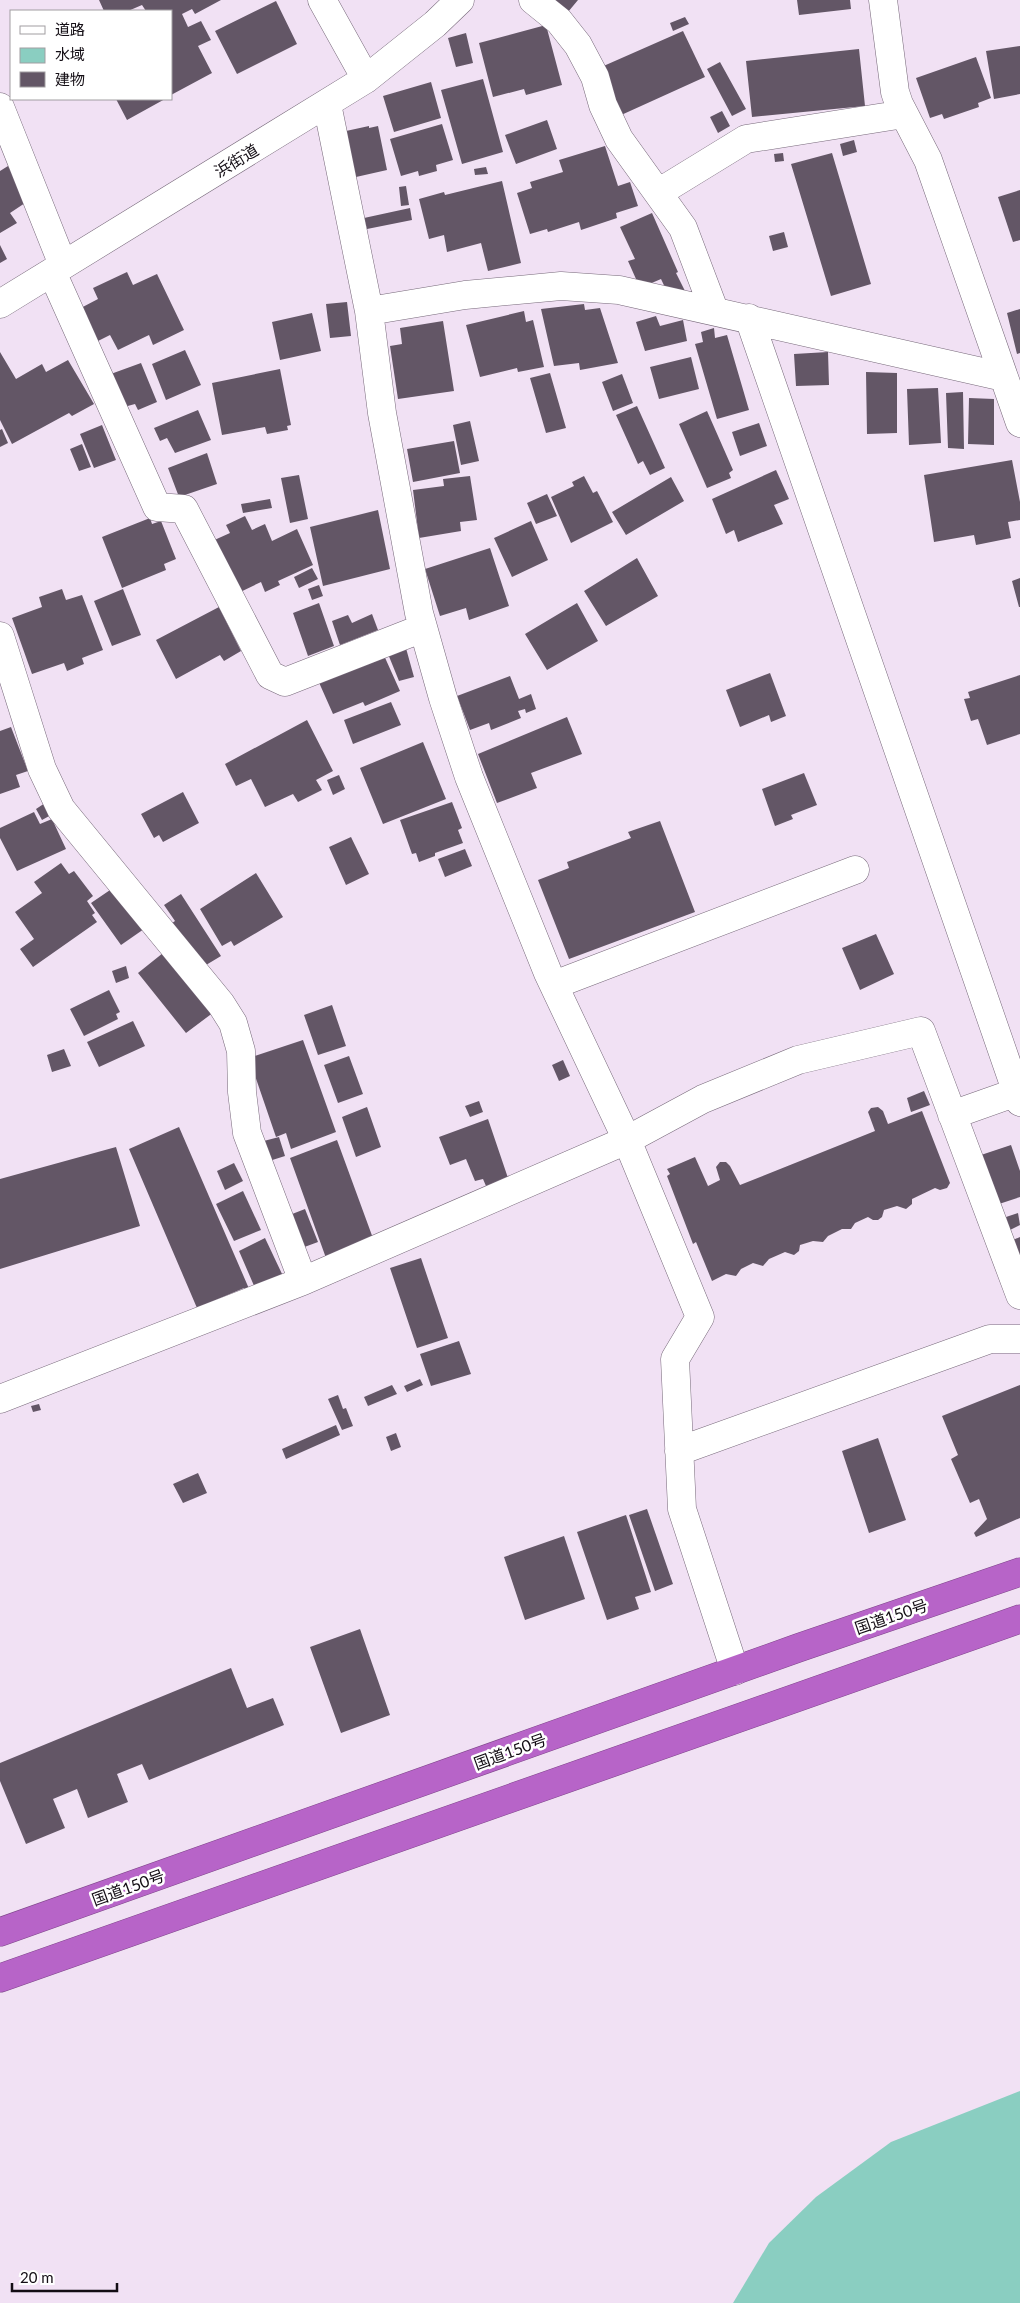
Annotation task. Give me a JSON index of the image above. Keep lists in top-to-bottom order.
{
  "streets": {
    "highway": ["国道150号"],
    "street": ["浜街道"]
  },
  "legend": ["道路", "水域", "建物"],
  "scale_bar": "20 m"
}
